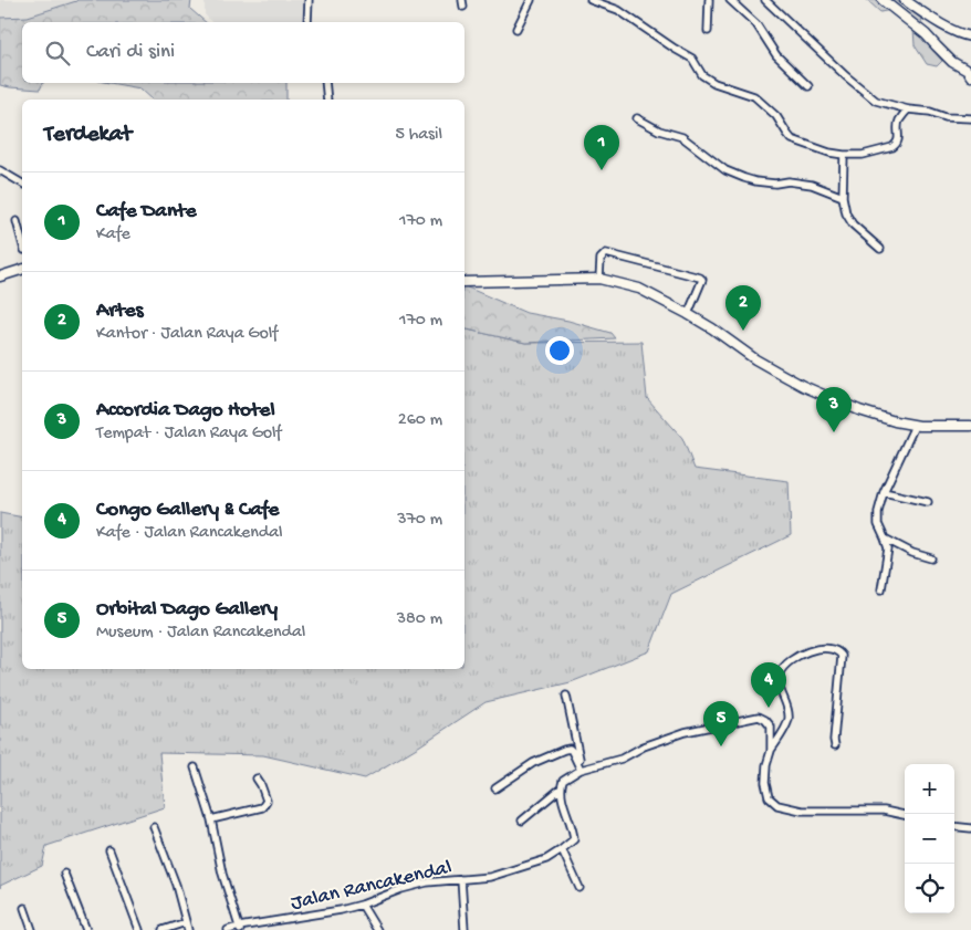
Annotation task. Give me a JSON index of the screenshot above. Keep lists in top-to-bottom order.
{
  "streets": {
    "street": ["Jalan Rancakendal"]
  },
  "page": {
    "search": "Cari di sini",
    "heading": ["Terdekat", "5 hasil"],
    "pins": [
      "1",
      "2",
      "3",
      "4",
      "5"
    ],
    "list": [
      {
        "mark": "1",
        "name": "Cafe Dante",
        "note": "Kafe",
        "value": "170 m"
      },
      {
        "mark": "2",
        "name": "Artes",
        "note": "Kantor · Jalan Raya Golf",
        "value": "170 m"
      },
      {
        "mark": "3",
        "name": "Accordia Dago Hotel",
        "note": "Tempat · Jalan Raya Golf",
        "value": "260 m"
      },
      {
        "mark": "4",
        "name": "Congo Gallery & Cafe",
        "note": "Kafe · Jalan Rancakendal",
        "value": "370 m"
      },
      {
        "mark": "5",
        "name": "Orbital Dago Gallery",
        "note": "Museum · Jalan Rancakendal",
        "value": "380 m"
      }
    ],
    "map_buttons": ["+", "−"]
  }
}
